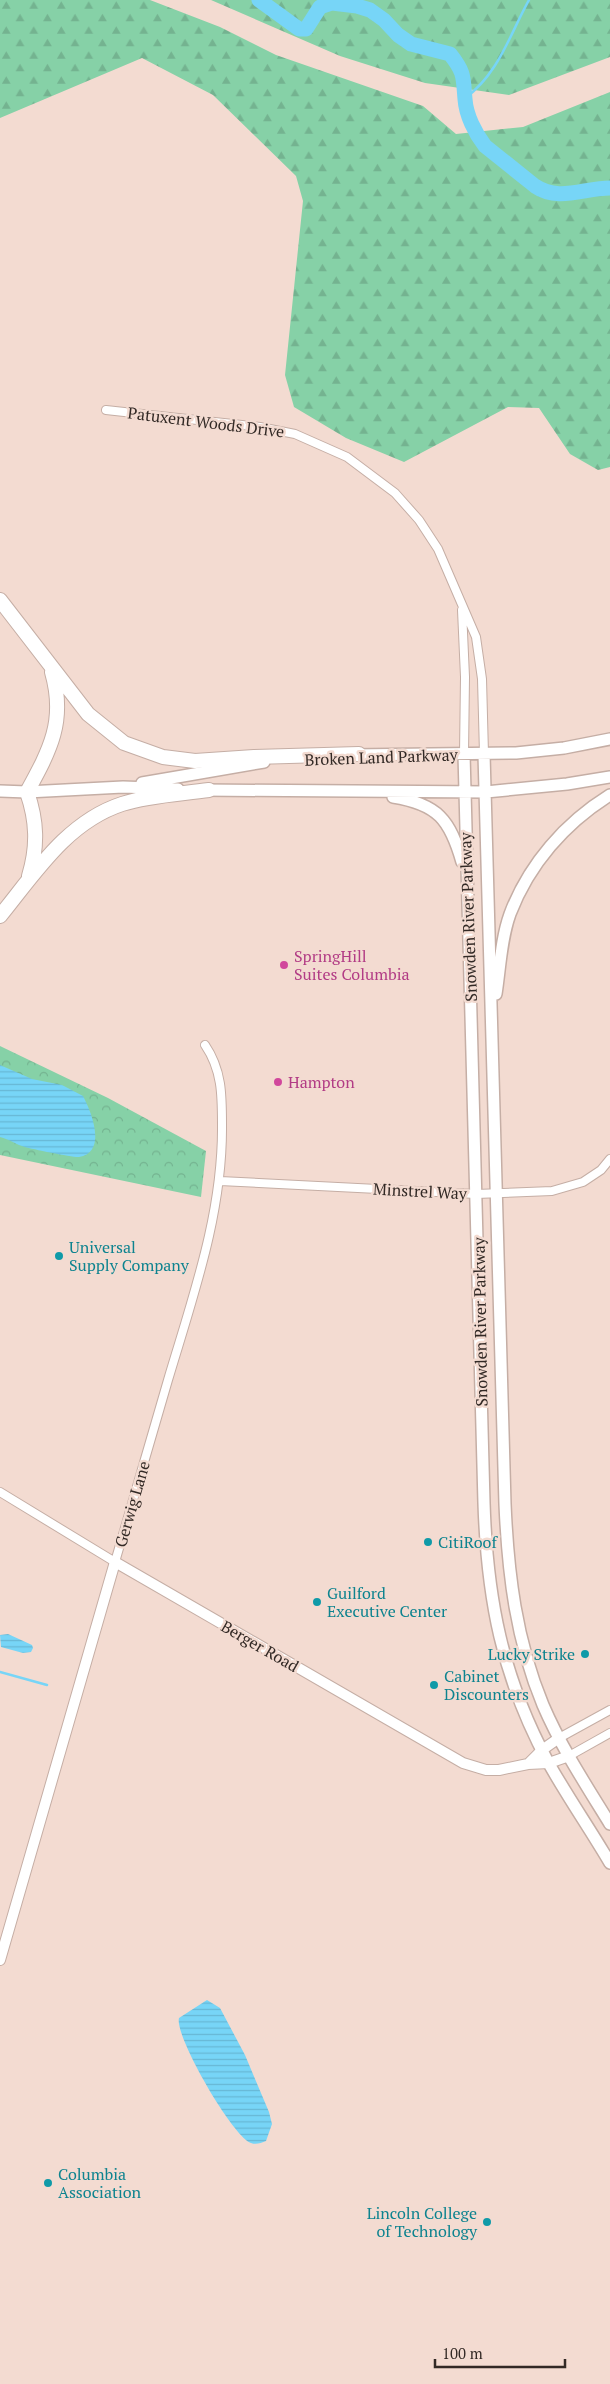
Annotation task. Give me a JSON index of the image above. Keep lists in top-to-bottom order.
{
  "streets": {
    "main road": ["Broken Land Parkway", "Snowden River Parkway"],
    "street": [
      "Patuxent Woods Drive",
      "Minstrel Way",
      "Gerwig Lane",
      "Berger Road"
    ]
  },
  "crossings": [
    ["Patuxent Woods Drive", "Broken Land Parkway"],
    ["Patuxent Woods Drive", "Snowden River Parkway"],
    ["Broken Land Parkway", "Snowden River Parkway"],
    ["Snowden River Parkway", "Minstrel Way"],
    ["Snowden River Parkway", "Berger Road"],
    ["Minstrel Way", "Gerwig Lane"],
    ["Gerwig Lane", "Berger Road"]
  ],
  "places": [
    "SpringHill Suites Columbia",
    "Hampton",
    "Universal Supply Company",
    "CitiRoof",
    "Guilford Executive Center",
    "Lucky Strike",
    "Cabinet Discounters",
    "Columbia Association",
    "Lincoln College of Technology"
  ],
  "scale_bar": "100 m"
}
